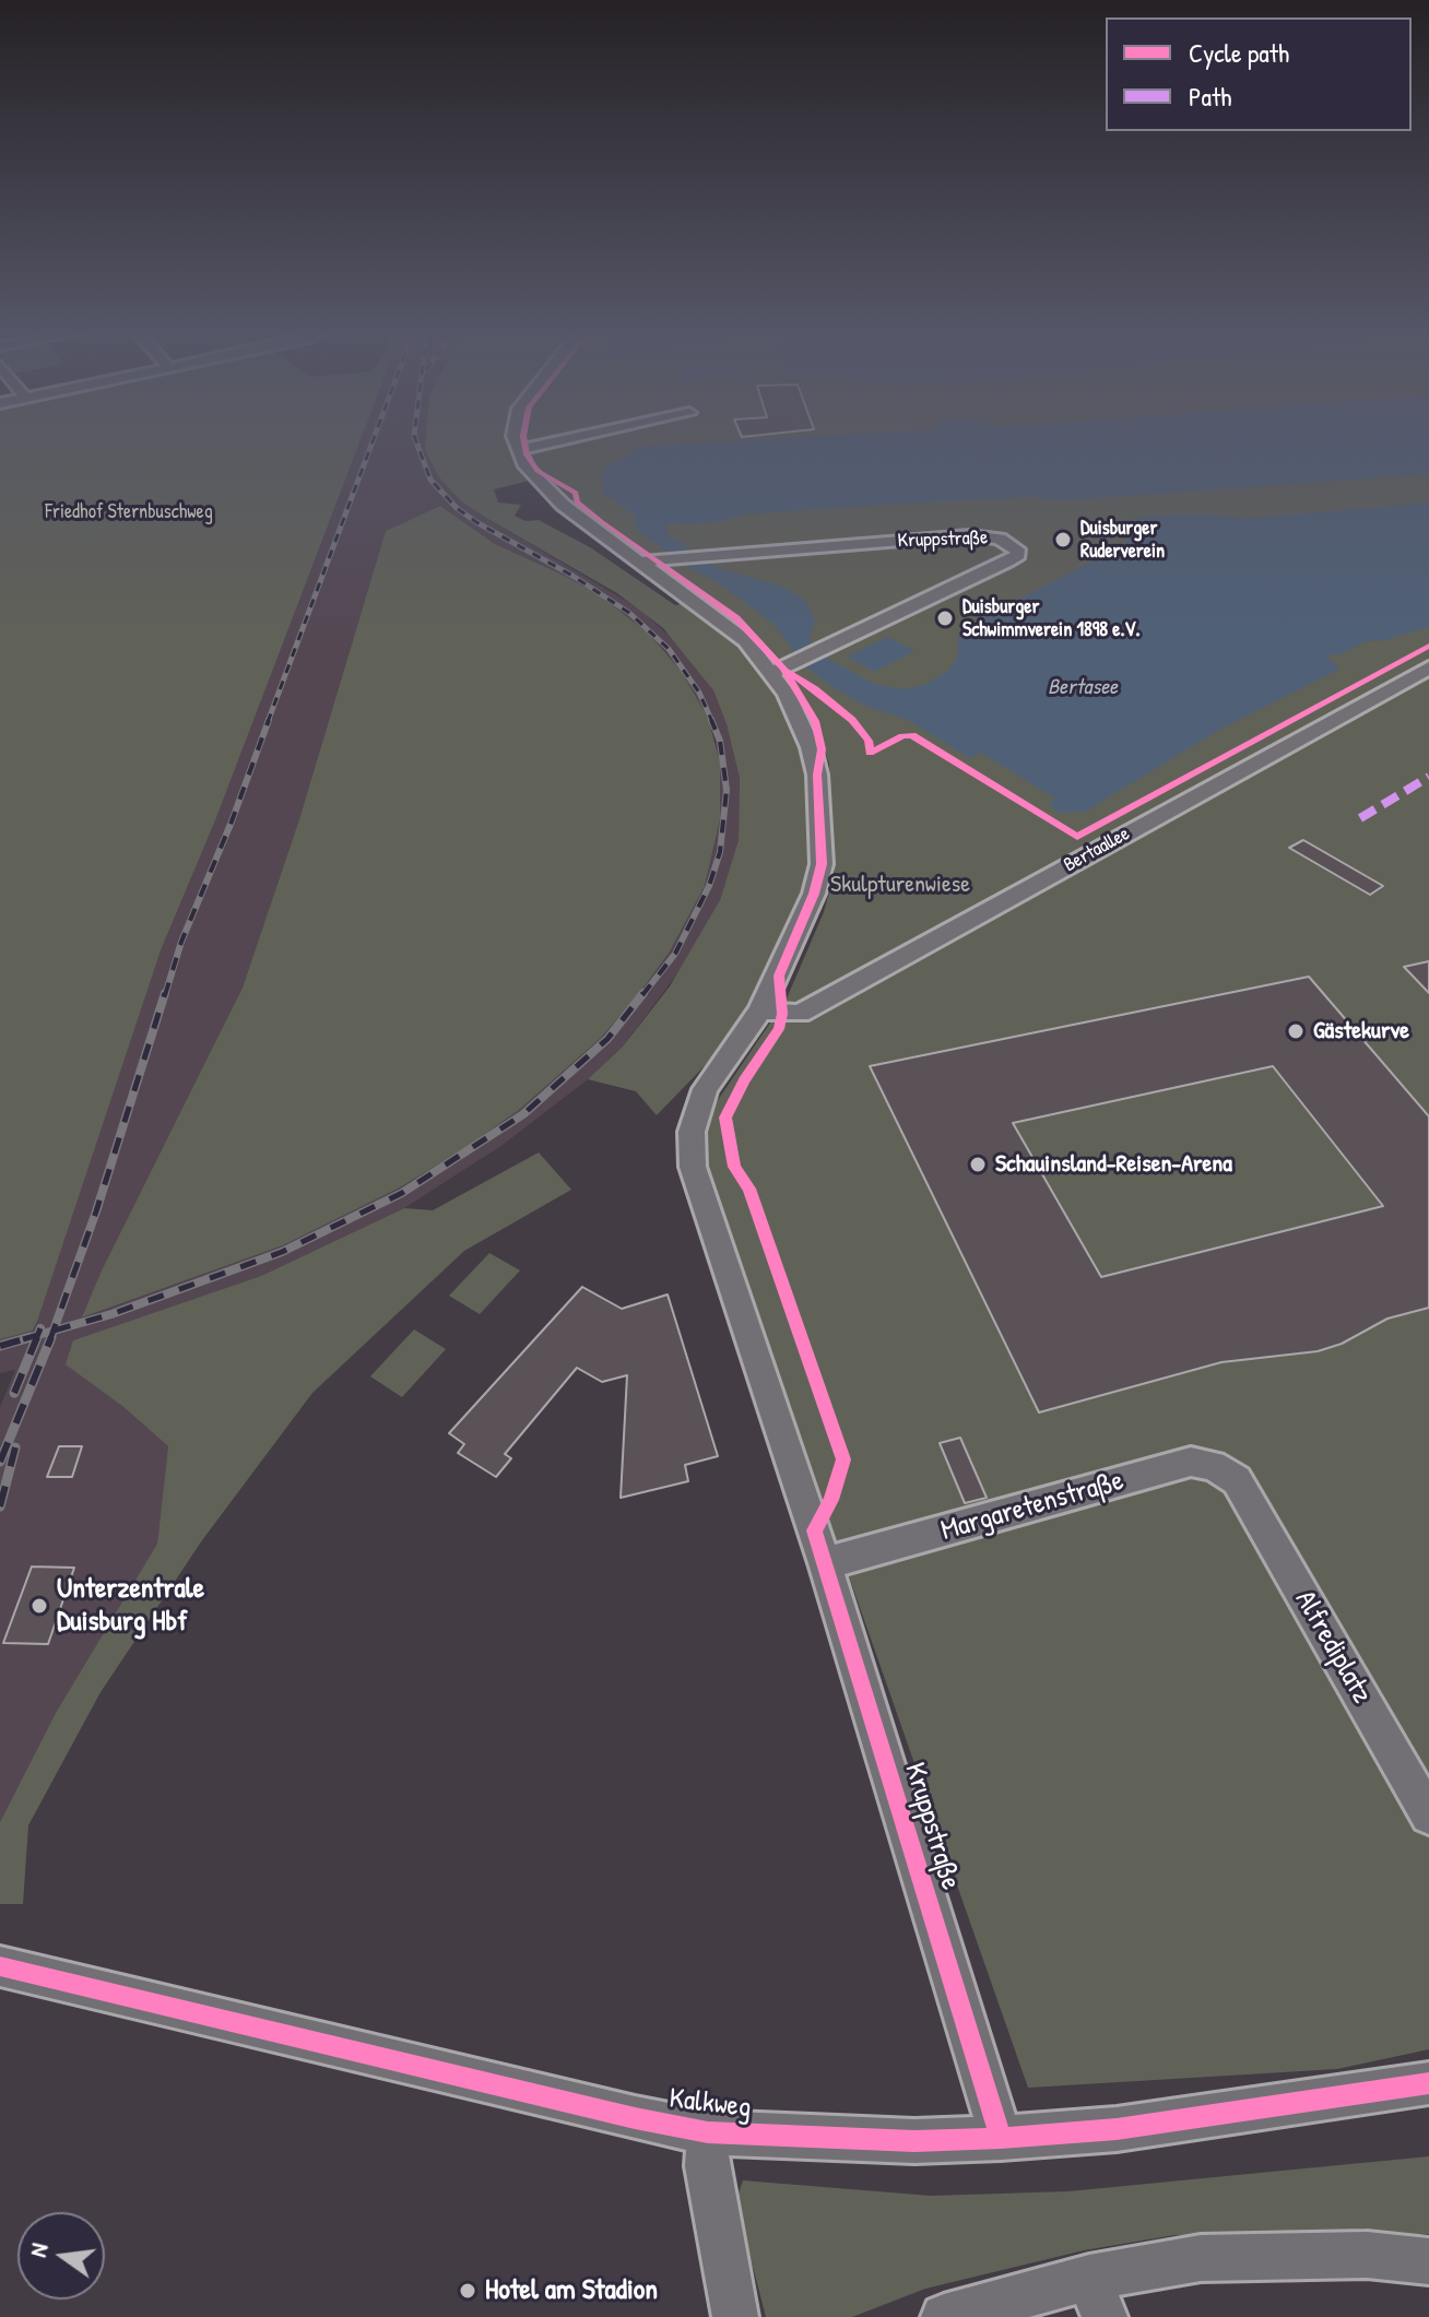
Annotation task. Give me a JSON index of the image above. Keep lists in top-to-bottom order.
{
  "streets": {
    "street": [
      "Kruppstraße",
      "Bertaallee",
      "Margaretenstraße",
      "Alfrediplatz",
      "Kalkweg"
    ]
  },
  "crossings": [
    ["Kruppstraße", "Bertaallee"],
    ["Kruppstraße", "Margaretenstraße"],
    ["Kruppstraße", "Kalkweg"],
    ["Margaretenstraße", "Alfrediplatz"]
  ],
  "water": ["Bertasee"],
  "parks": ["Friedhof Sternbuschweg", "Skulpturenwiese"],
  "places": [
    "Duisburger Ruderverein",
    "Duisburger Schwimmverein 1898 e.V.",
    "Gästekurve",
    "Schauinsland-Reisen-Arena",
    "Unterzentrale Duisburg Hbf",
    "Hotel am Stadion"
  ],
  "legend": ["Cycle path", "Path"],
  "north": "left"
}
